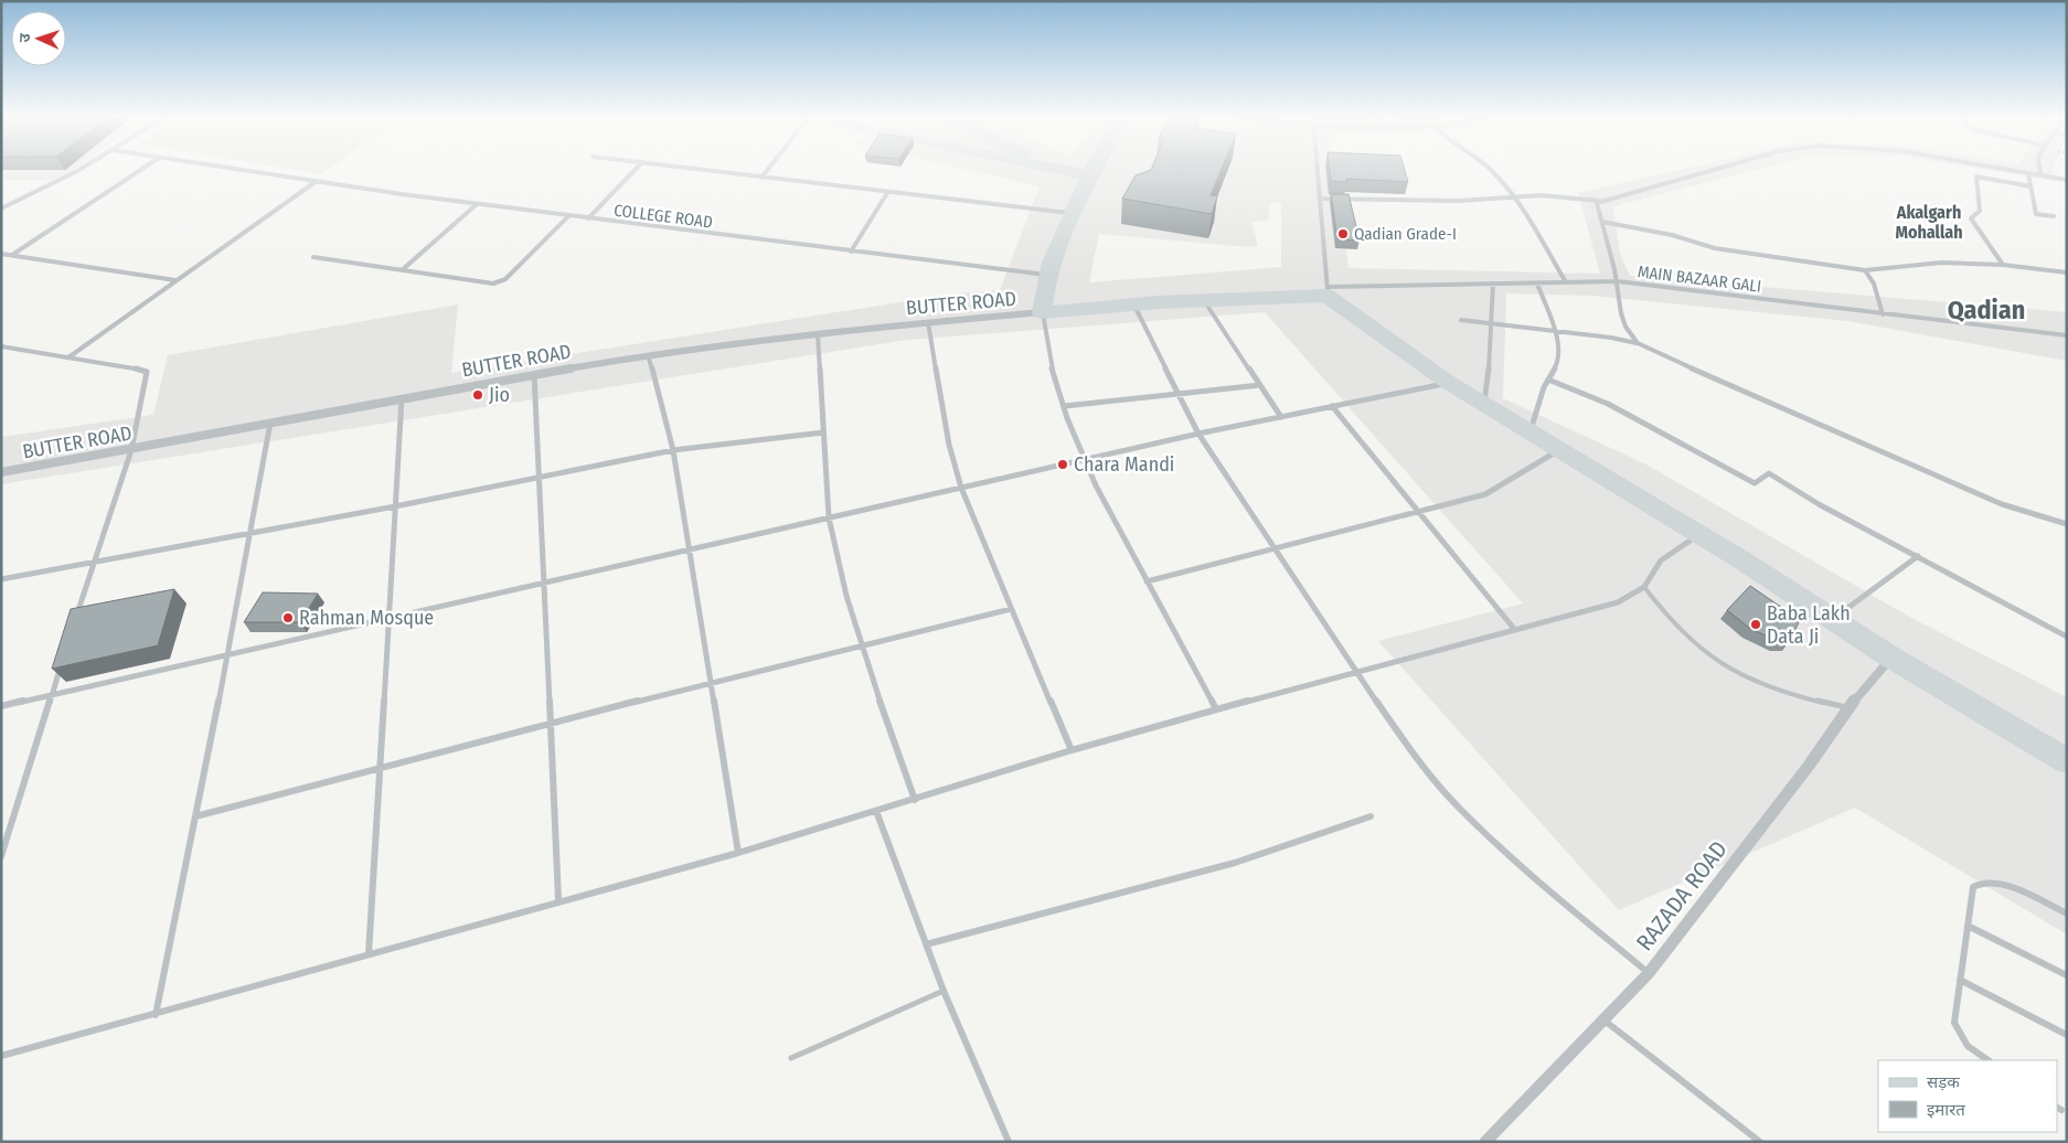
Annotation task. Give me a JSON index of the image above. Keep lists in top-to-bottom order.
{
  "streets": {
    "street": [
      "COLLEGE ROAD",
      "MAIN BAZAAR GALI",
      "BUTTER ROAD",
      "RAZADA ROAD"
    ]
  },
  "districts": ["Akalgarh Mohallah", "Qadian"],
  "places": [
    "Qadian Grade-I",
    "Jio",
    "Chara Mandi",
    "Rahman Mosque",
    "Baba Lakh Data Ji"
  ],
  "legend": ["सड़क", "इमारत"],
  "north": "left"
}
